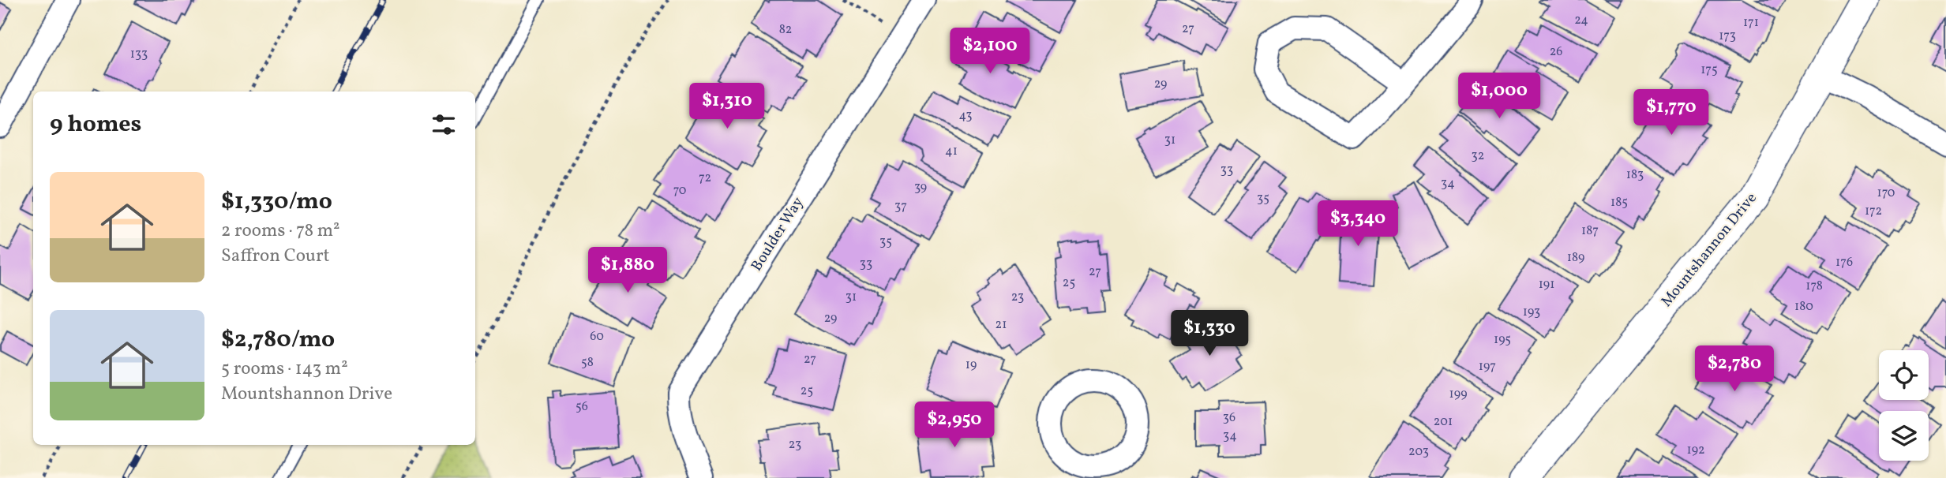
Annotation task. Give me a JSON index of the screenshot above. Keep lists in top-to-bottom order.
{
  "streets": {
    "street": ["Boulder Way", "Mountshannon Drive"]
  },
  "house_numbers": [
    "24",
    "171",
    "27",
    "82",
    "173",
    "26",
    "133",
    "175",
    "29",
    "43",
    "31",
    "41",
    "32",
    "33",
    "183",
    "72",
    "34",
    "39",
    "70",
    "170",
    "35",
    "185",
    "37",
    "172",
    "187",
    "35",
    "189",
    "176",
    "33",
    "27",
    "25",
    "191",
    "178",
    "31",
    "23",
    "180",
    "193",
    "29",
    "21",
    "60",
    "195",
    "27",
    "58",
    "19",
    "197",
    "25",
    "199",
    "56",
    "36",
    "201",
    "34",
    "23",
    "192",
    "203"
  ],
  "page": {
    "price": [
      "$2,100",
      "$1,000",
      "$1,310",
      "$1,770",
      "$3,340",
      "$1,880",
      "$1,330",
      "$2,780",
      "$2,950"
    ],
    "heading": "9 homes",
    "list": [
      {
        "name": "$1,330/mo",
        "note": "2 rooms · 78 m² · Saffron Court"
      },
      {
        "name": "$2,780/mo",
        "note": "5 rooms · 143 m² · Mountshannon Drive"
      }
    ]
  }
}
